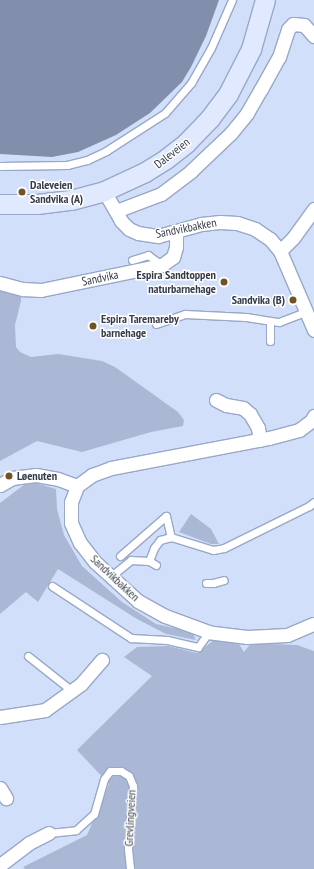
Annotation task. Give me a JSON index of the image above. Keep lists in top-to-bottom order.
{
  "streets": {
    "main road": ["Daleveien"],
    "street": ["Sandvikbakken", "Sandvika", "Grevlingveien"]
  },
  "crossings": [
    ["Daleveien", "Sandvikbakken"]
  ],
  "places": [
    "Daleveien Sandvika (A)",
    "Espira Sandtoppen naturbarnehage",
    "Sandvika (B)",
    "Espira Taremareby barnehage",
    "Løenuten"
  ]
}
